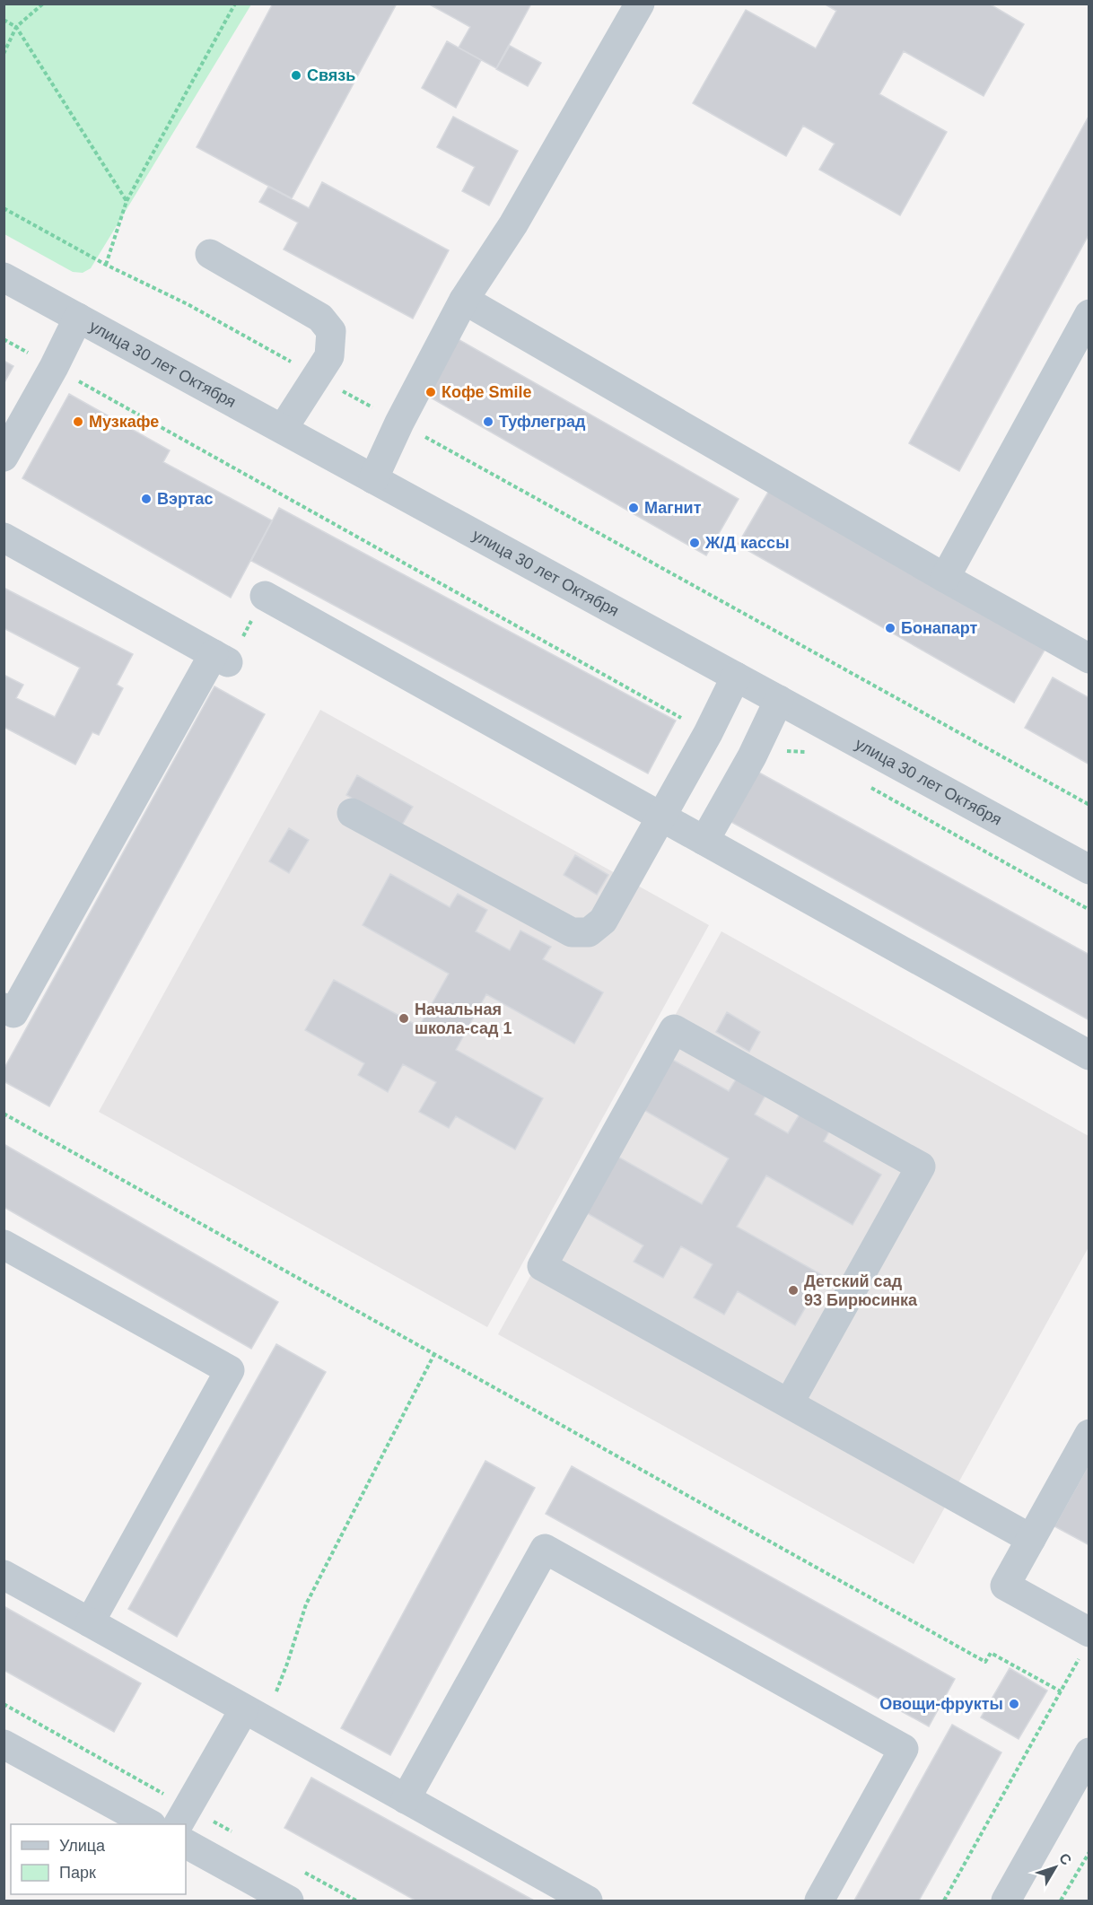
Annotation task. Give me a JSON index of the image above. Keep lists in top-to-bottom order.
{
  "streets": {
    "street": ["улица 30 лет Октября"]
  },
  "places": [
    "Связь",
    "Кофе Smile",
    "Музкафе",
    "Туфлеград",
    "Вэртас",
    "Магнит",
    "Ж/Д кассы",
    "Бонапарт",
    "Начальная школа-сад 1",
    "Детский сад 93 Бирюсинка",
    "Овощи-фрукты"
  ],
  "legend": ["Улица", "Парк"],
  "north": "top right"
}
